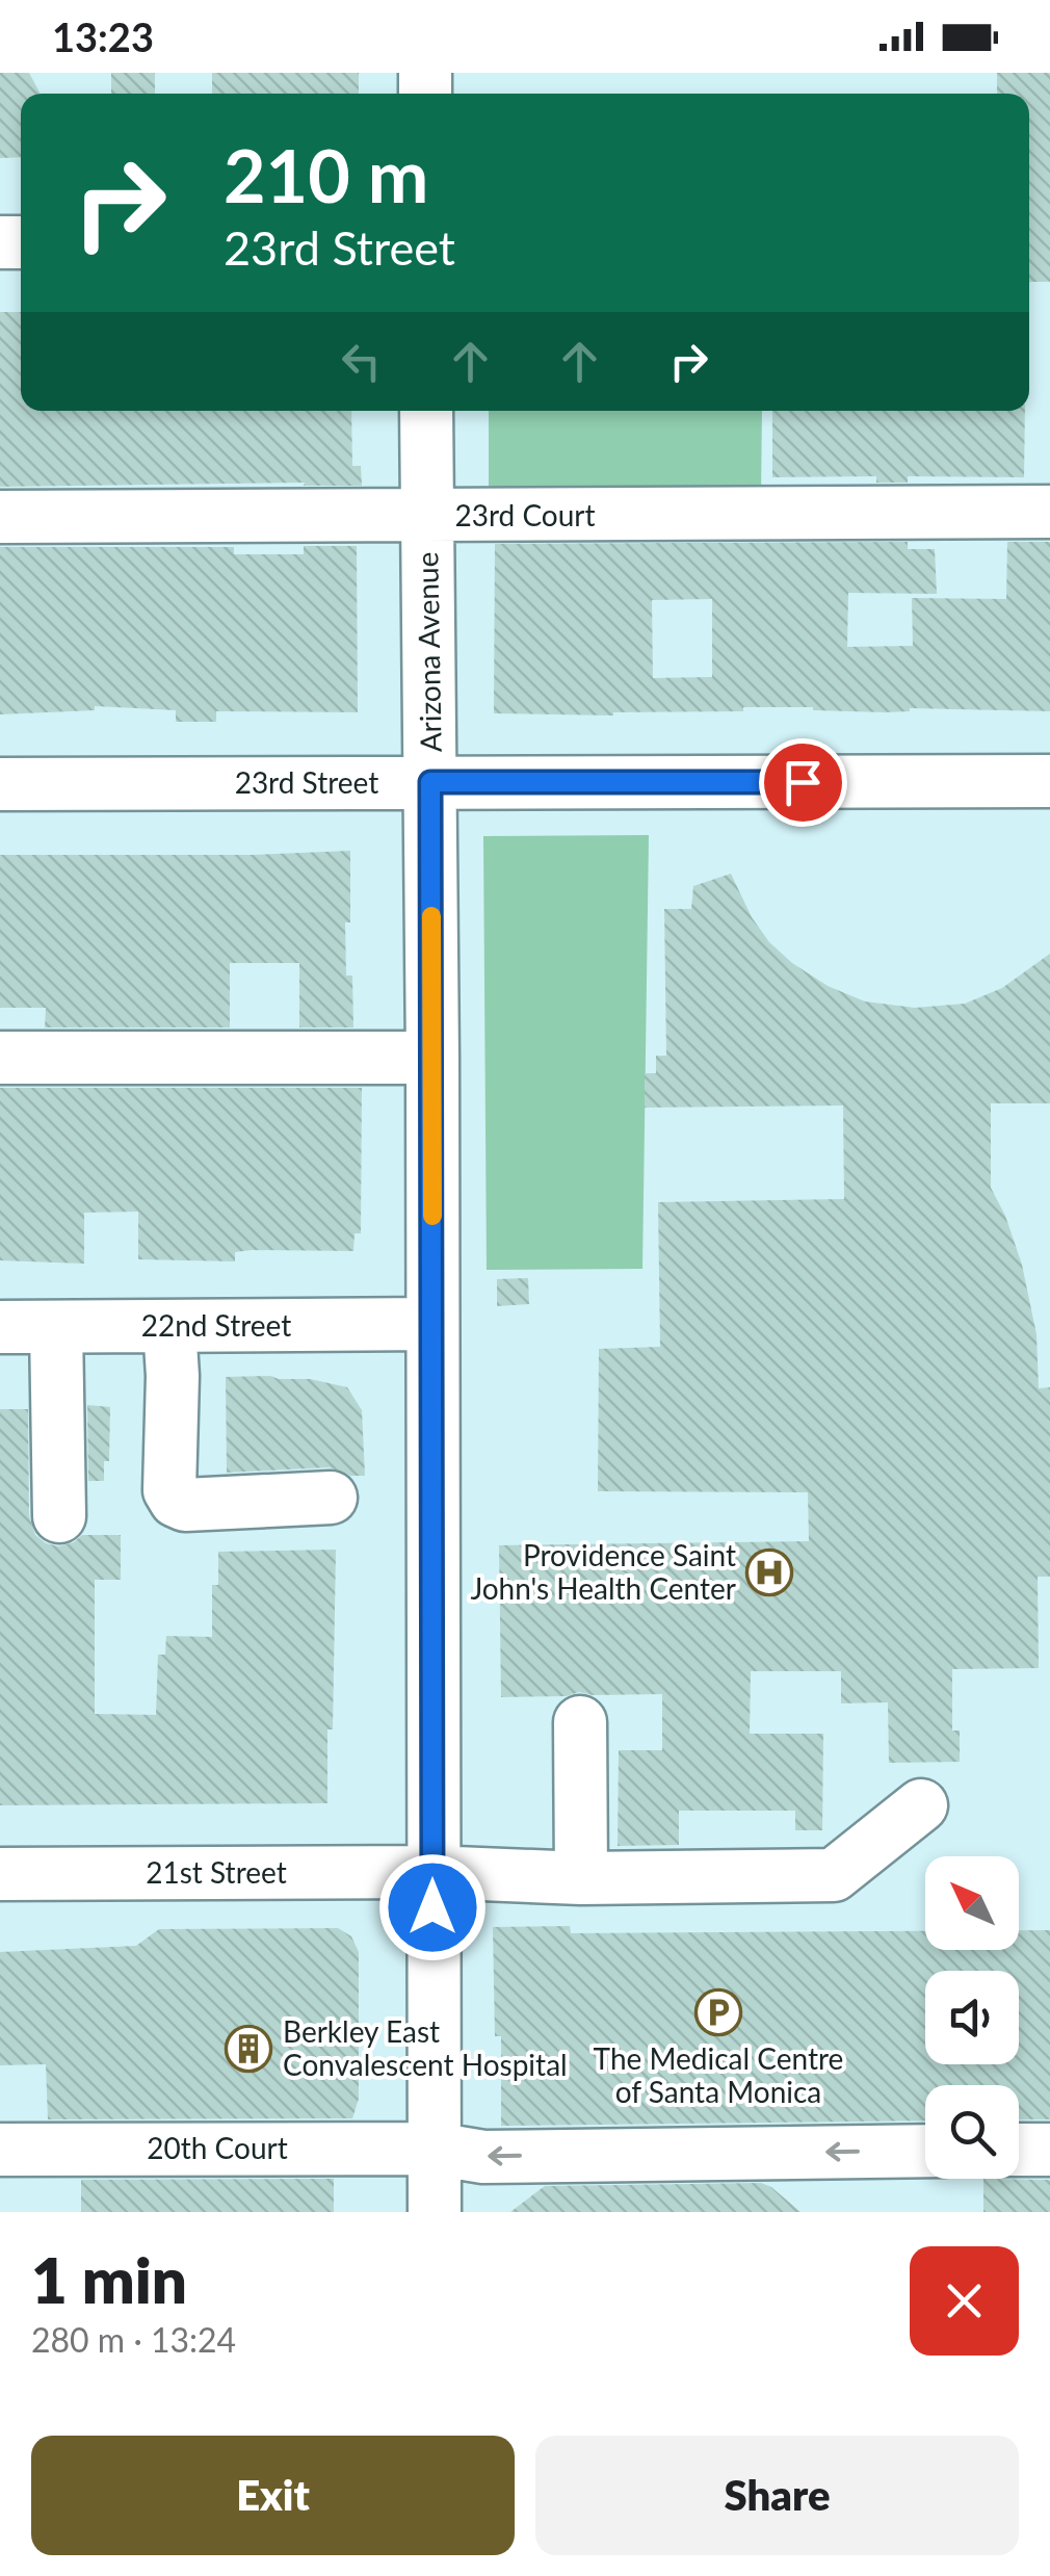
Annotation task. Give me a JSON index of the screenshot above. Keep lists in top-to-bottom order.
{
  "streets": {
    "street": [
      "23rd Court",
      "Arizona Avenue",
      "23rd Street",
      "22nd Street",
      "21st Street",
      "20th Court"
    ]
  },
  "crossings": [
    ["23rd Court", "Arizona Avenue"],
    ["Arizona Avenue", "23rd Street"],
    ["Arizona Avenue", "22nd Street"],
    ["Arizona Avenue", "21st Street"],
    ["Arizona Avenue", "20th Court"]
  ],
  "one_way": ["20th Court"],
  "places": {
    "hospital": ["Providence Saint John's Health Center"],
    "parking": ["The Medical Centre of Santa Monica"],
    "building": ["Berkley East Convalescent Hospital"]
  },
  "north": "top left",
  "page": {
    "status": "13:23",
    "turn": ["210 m", "23rd Street"],
    "heading": ["1 min", "280 m · 13:24"],
    "buttons": ["Exit", "Share"]
  }
}
